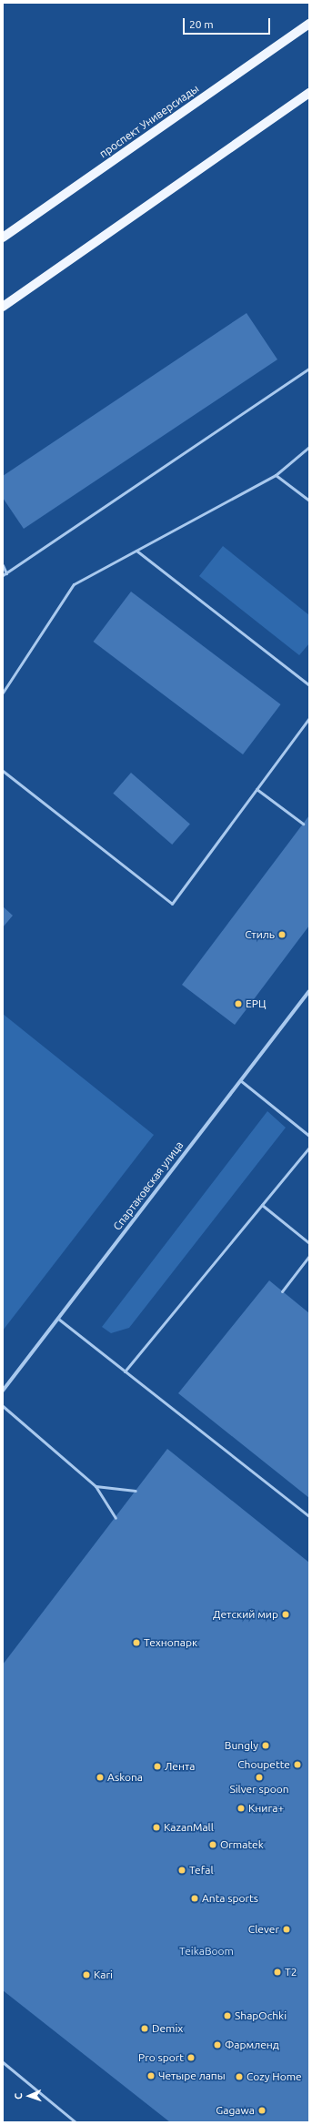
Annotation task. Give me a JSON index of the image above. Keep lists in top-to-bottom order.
{
  "streets": {
    "main road": ["проспект Универсиады"],
    "street": ["Спартаковская улица"]
  },
  "parks": ["TeikaBoom"],
  "places": [
    "Стиль",
    "ЕРЦ",
    "Детский мир",
    "Технопарк",
    "Bungly",
    "Choupette",
    "Лента",
    "Askona",
    "Silver spoon",
    "Книга+",
    "KazanMall",
    "Ormatek",
    "Tefal",
    "Anta sports",
    "Clever",
    "Т2",
    "Kari",
    "ShapOchki",
    "Demix",
    "Фармленд",
    "Pro sport",
    "Четыре лапы",
    "Cozy Home",
    "Gagawa"
  ],
  "scale_bar": "20 m",
  "north": "left"
}
